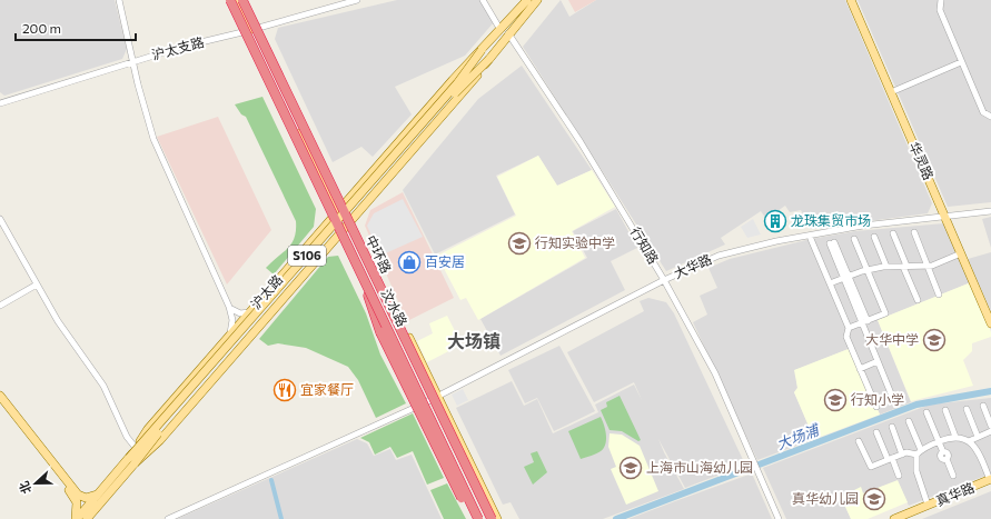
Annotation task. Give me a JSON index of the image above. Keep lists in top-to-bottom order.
{
  "streets": {
    "highway": ["中环路"],
    "main road": [
      "华灵路",
      "S106",
      "沪太路",
      "汶水路",
      "真华路"
    ],
    "street": ["沪太支路", "行知路", "大华路"]
  },
  "crossings": [
    ["沪太支路", "汶水路"],
    ["华灵路", "大华路"],
    ["行知路", "大华路"],
    ["行知路", "沪太路"],
    ["中环路", "汶水路"],
    ["大华路", "汶水路"],
    ["沪太路", "汶水路"]
  ],
  "districts": ["大场镇"],
  "water": ["大场浦"],
  "places": {
    "building": ["龙珠集贸市场"],
    "school or university": [
      "行知实验中学",
      "大华中学",
      "行知小学",
      "上海市山海幼儿园",
      "真华幼儿园"
    ],
    "shop": ["百安居"],
    "restaurant": ["宜家餐厅"]
  },
  "scale_bar": "200 m",
  "north": "left"
}
